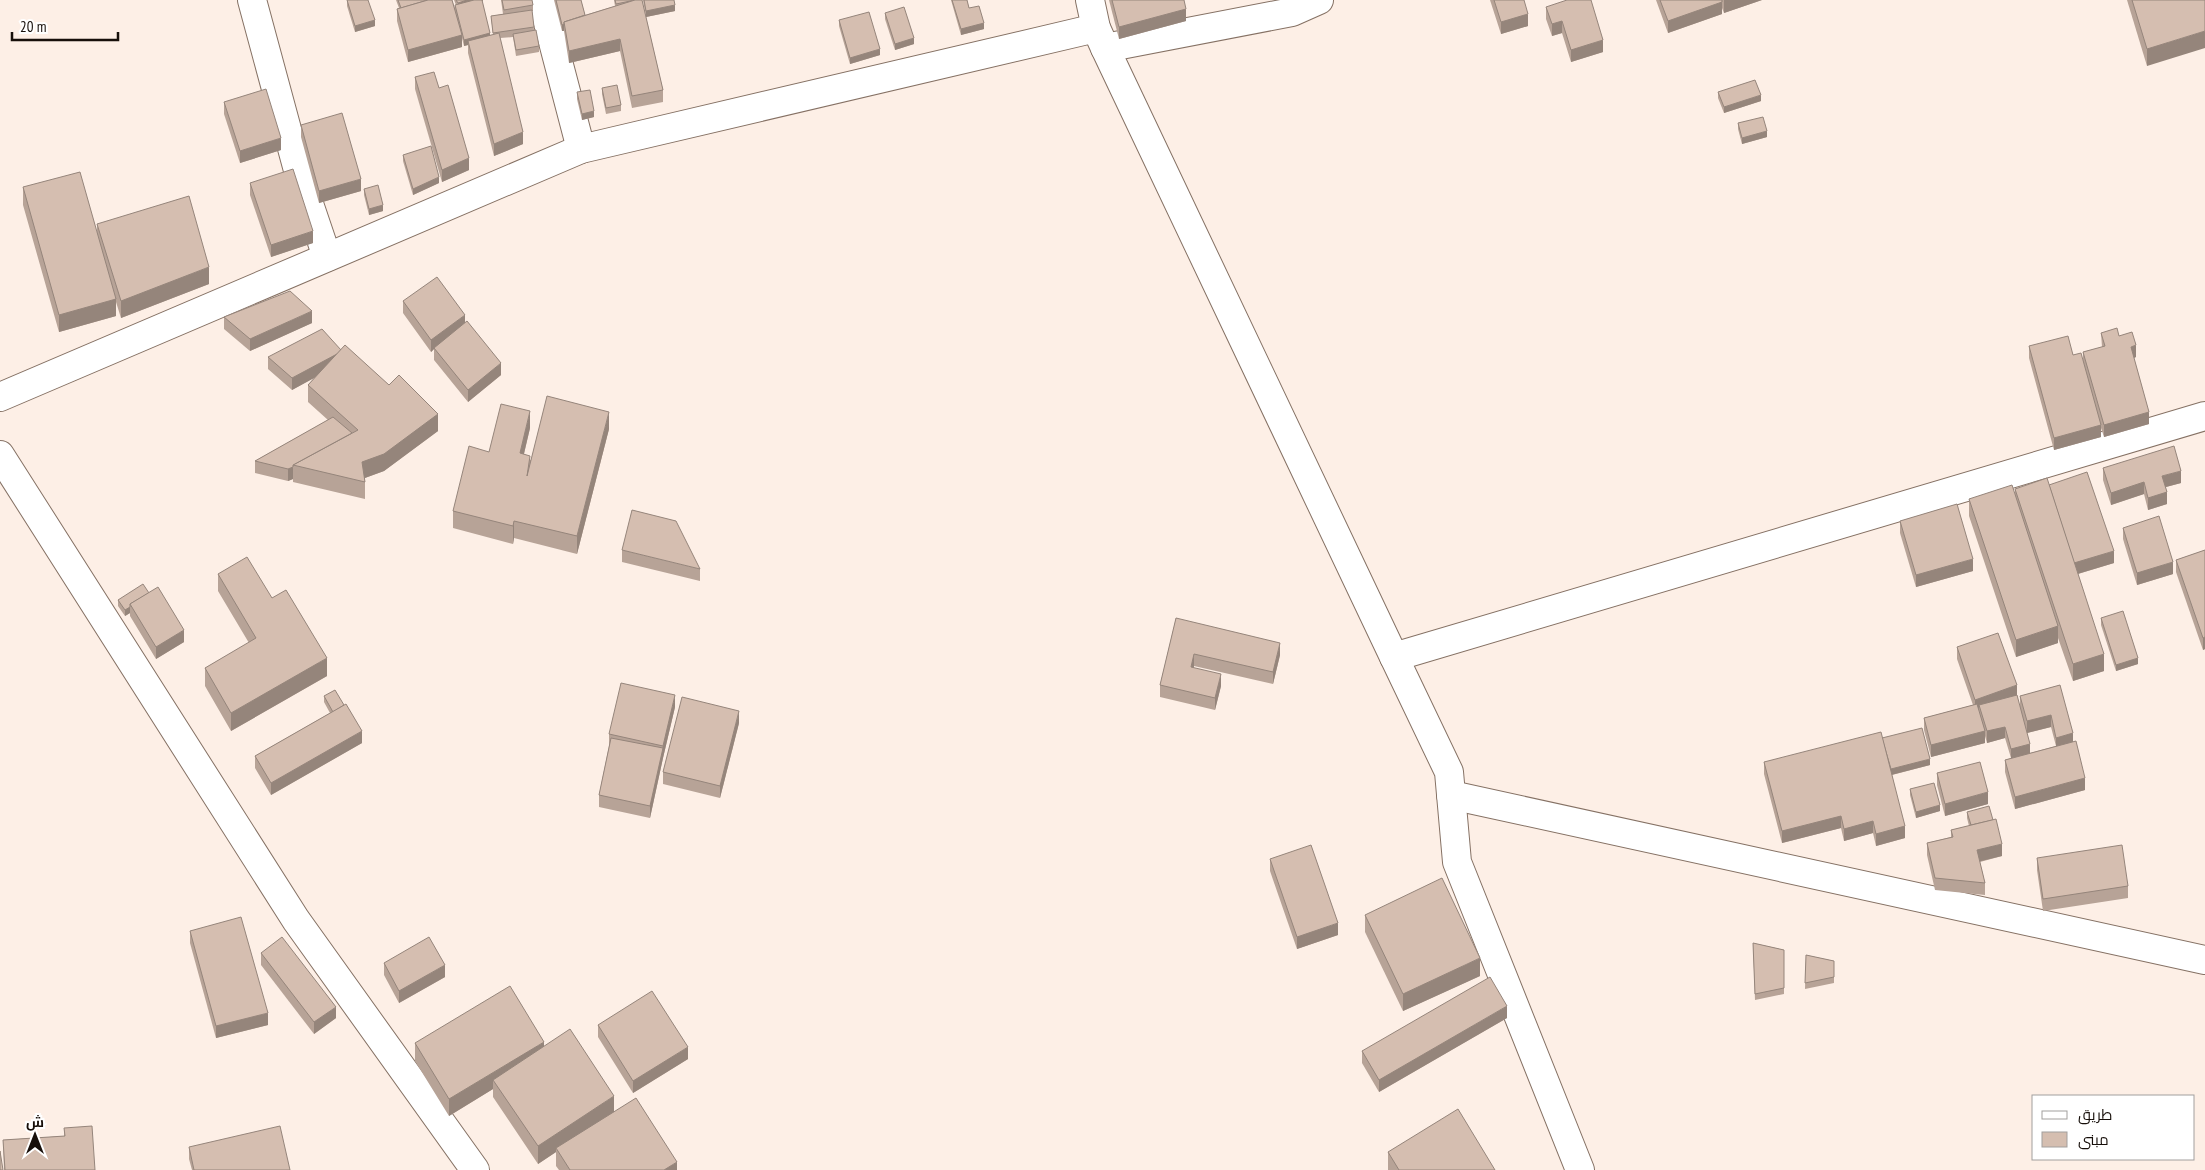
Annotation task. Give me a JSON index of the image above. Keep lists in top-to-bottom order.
{
  "legend": ["طريق", "مبنى"],
  "scale_bar": "20 m",
  "north": "top"
}
